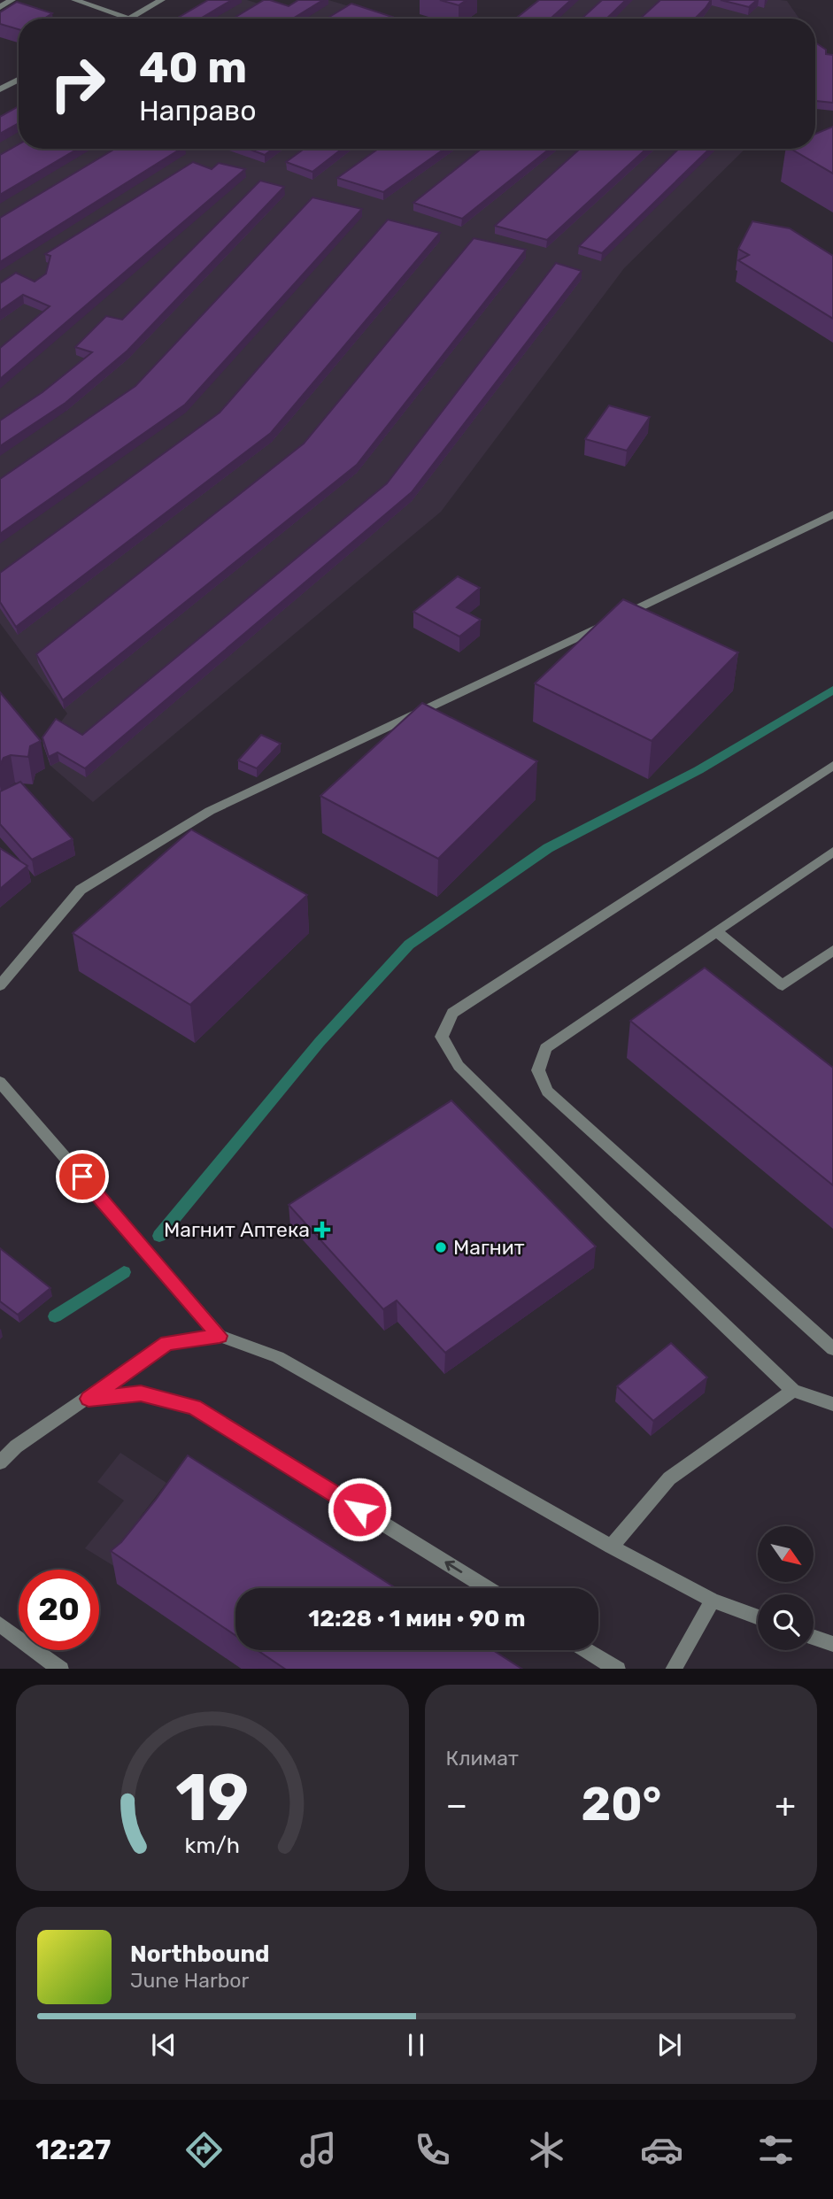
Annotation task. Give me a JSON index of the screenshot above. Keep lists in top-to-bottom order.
{
  "places": {
    "health": ["Магнит Аптека"],
    "other": ["Магнит"]
  },
  "north": "bottom right",
  "page": {
    "turn": ["40 m", "Направо"],
    "limit": "20",
    "trip": "12:28 · 1 мин · 90 m",
    "tile": "Климат",
    "heat": ["−", "20°", "+"],
    "song": ["Northbound", "June Harbor"],
    "tabs": "12:27",
    "gauge": ["19", "km/h"]
  }
}
